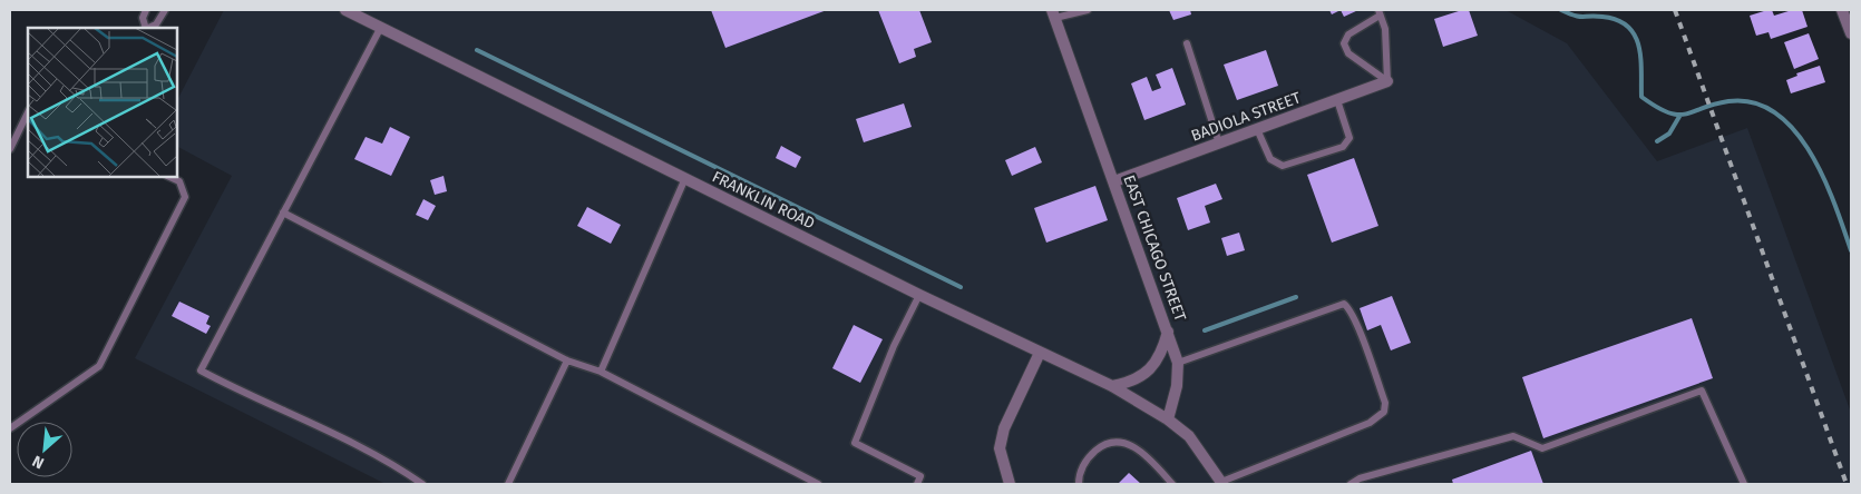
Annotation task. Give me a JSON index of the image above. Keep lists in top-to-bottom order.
{
  "streets": {
    "street": ["BADIOLA STREET", "FRANKLIN ROAD", "EAST CHICAGO STREET"]
  },
  "crossings": [
    ["BADIOLA STREET", "EAST CHICAGO STREET"],
    ["FRANKLIN ROAD", "EAST CHICAGO STREET"]
  ],
  "north": "bottom left"
}
